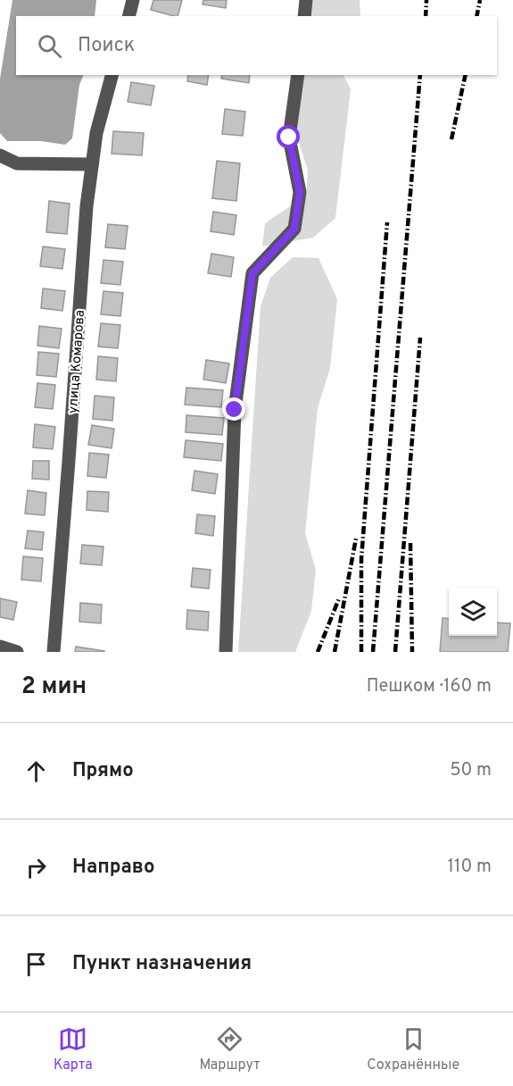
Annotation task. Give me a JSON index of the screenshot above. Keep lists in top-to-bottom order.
{
  "streets": {
    "street": ["улица Комарова"]
  },
  "page": {
    "search": "Поиск",
    "heading": ["2 мин", "Пешком · 160 m"],
    "list": [
      ["Прямо", "50 m"],
      ["Направо", "110 m"],
      "Пункт назначения"
    ],
    "nav": ["Карта", "Маршрут", "Сохранённые"]
  }
}
